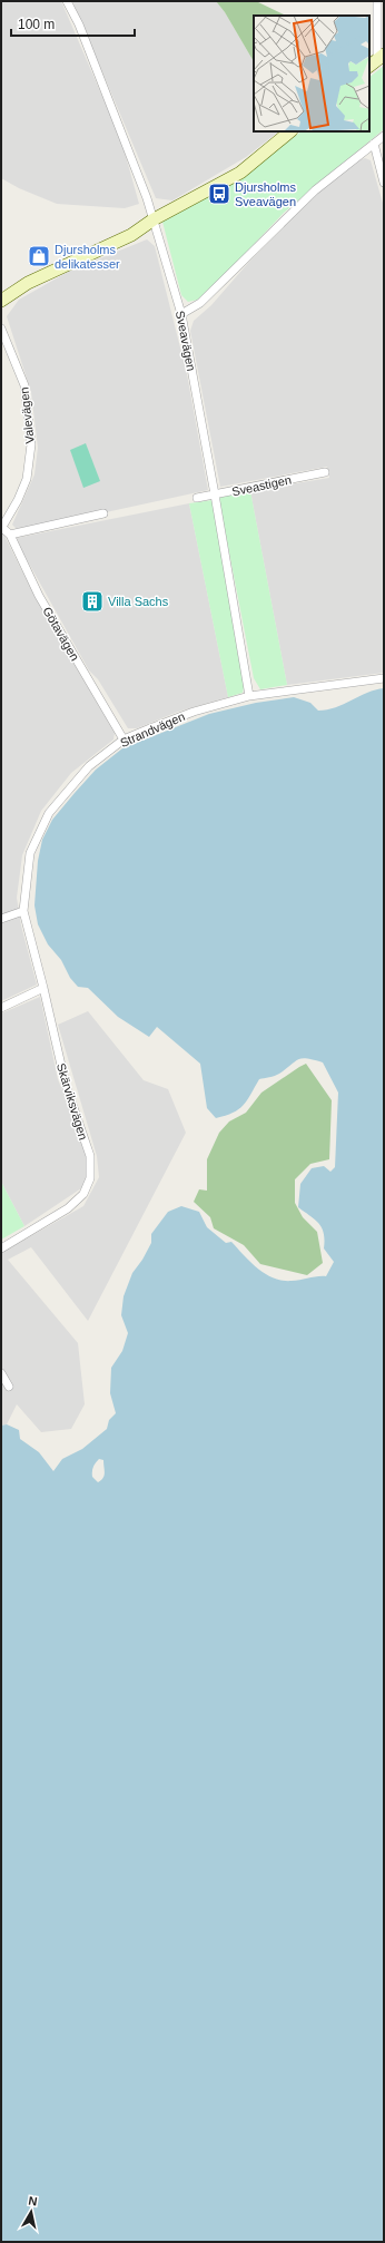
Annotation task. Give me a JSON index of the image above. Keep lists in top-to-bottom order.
{
  "streets": {
    "street": [
      "Sveavägen",
      "Valevägen",
      "Sveastigen",
      "Götavägen",
      "Strandvägen",
      "Skärviksvägen"
    ]
  },
  "crossings": [
    ["Sveavägen", "Sveastigen"],
    ["Sveavägen", "Strandvägen"],
    ["Valevägen", "Götavägen"],
    ["Götavägen", "Strandvägen"],
    ["Strandvägen", "Skärviksvägen"]
  ],
  "places": {
    "bus stop": ["Djursholms Sveavägen"],
    "shop": ["Djursholms delikatesser"],
    "building": ["Villa Sachs"]
  },
  "scale_bar": "100 m",
  "north": "top"
}
